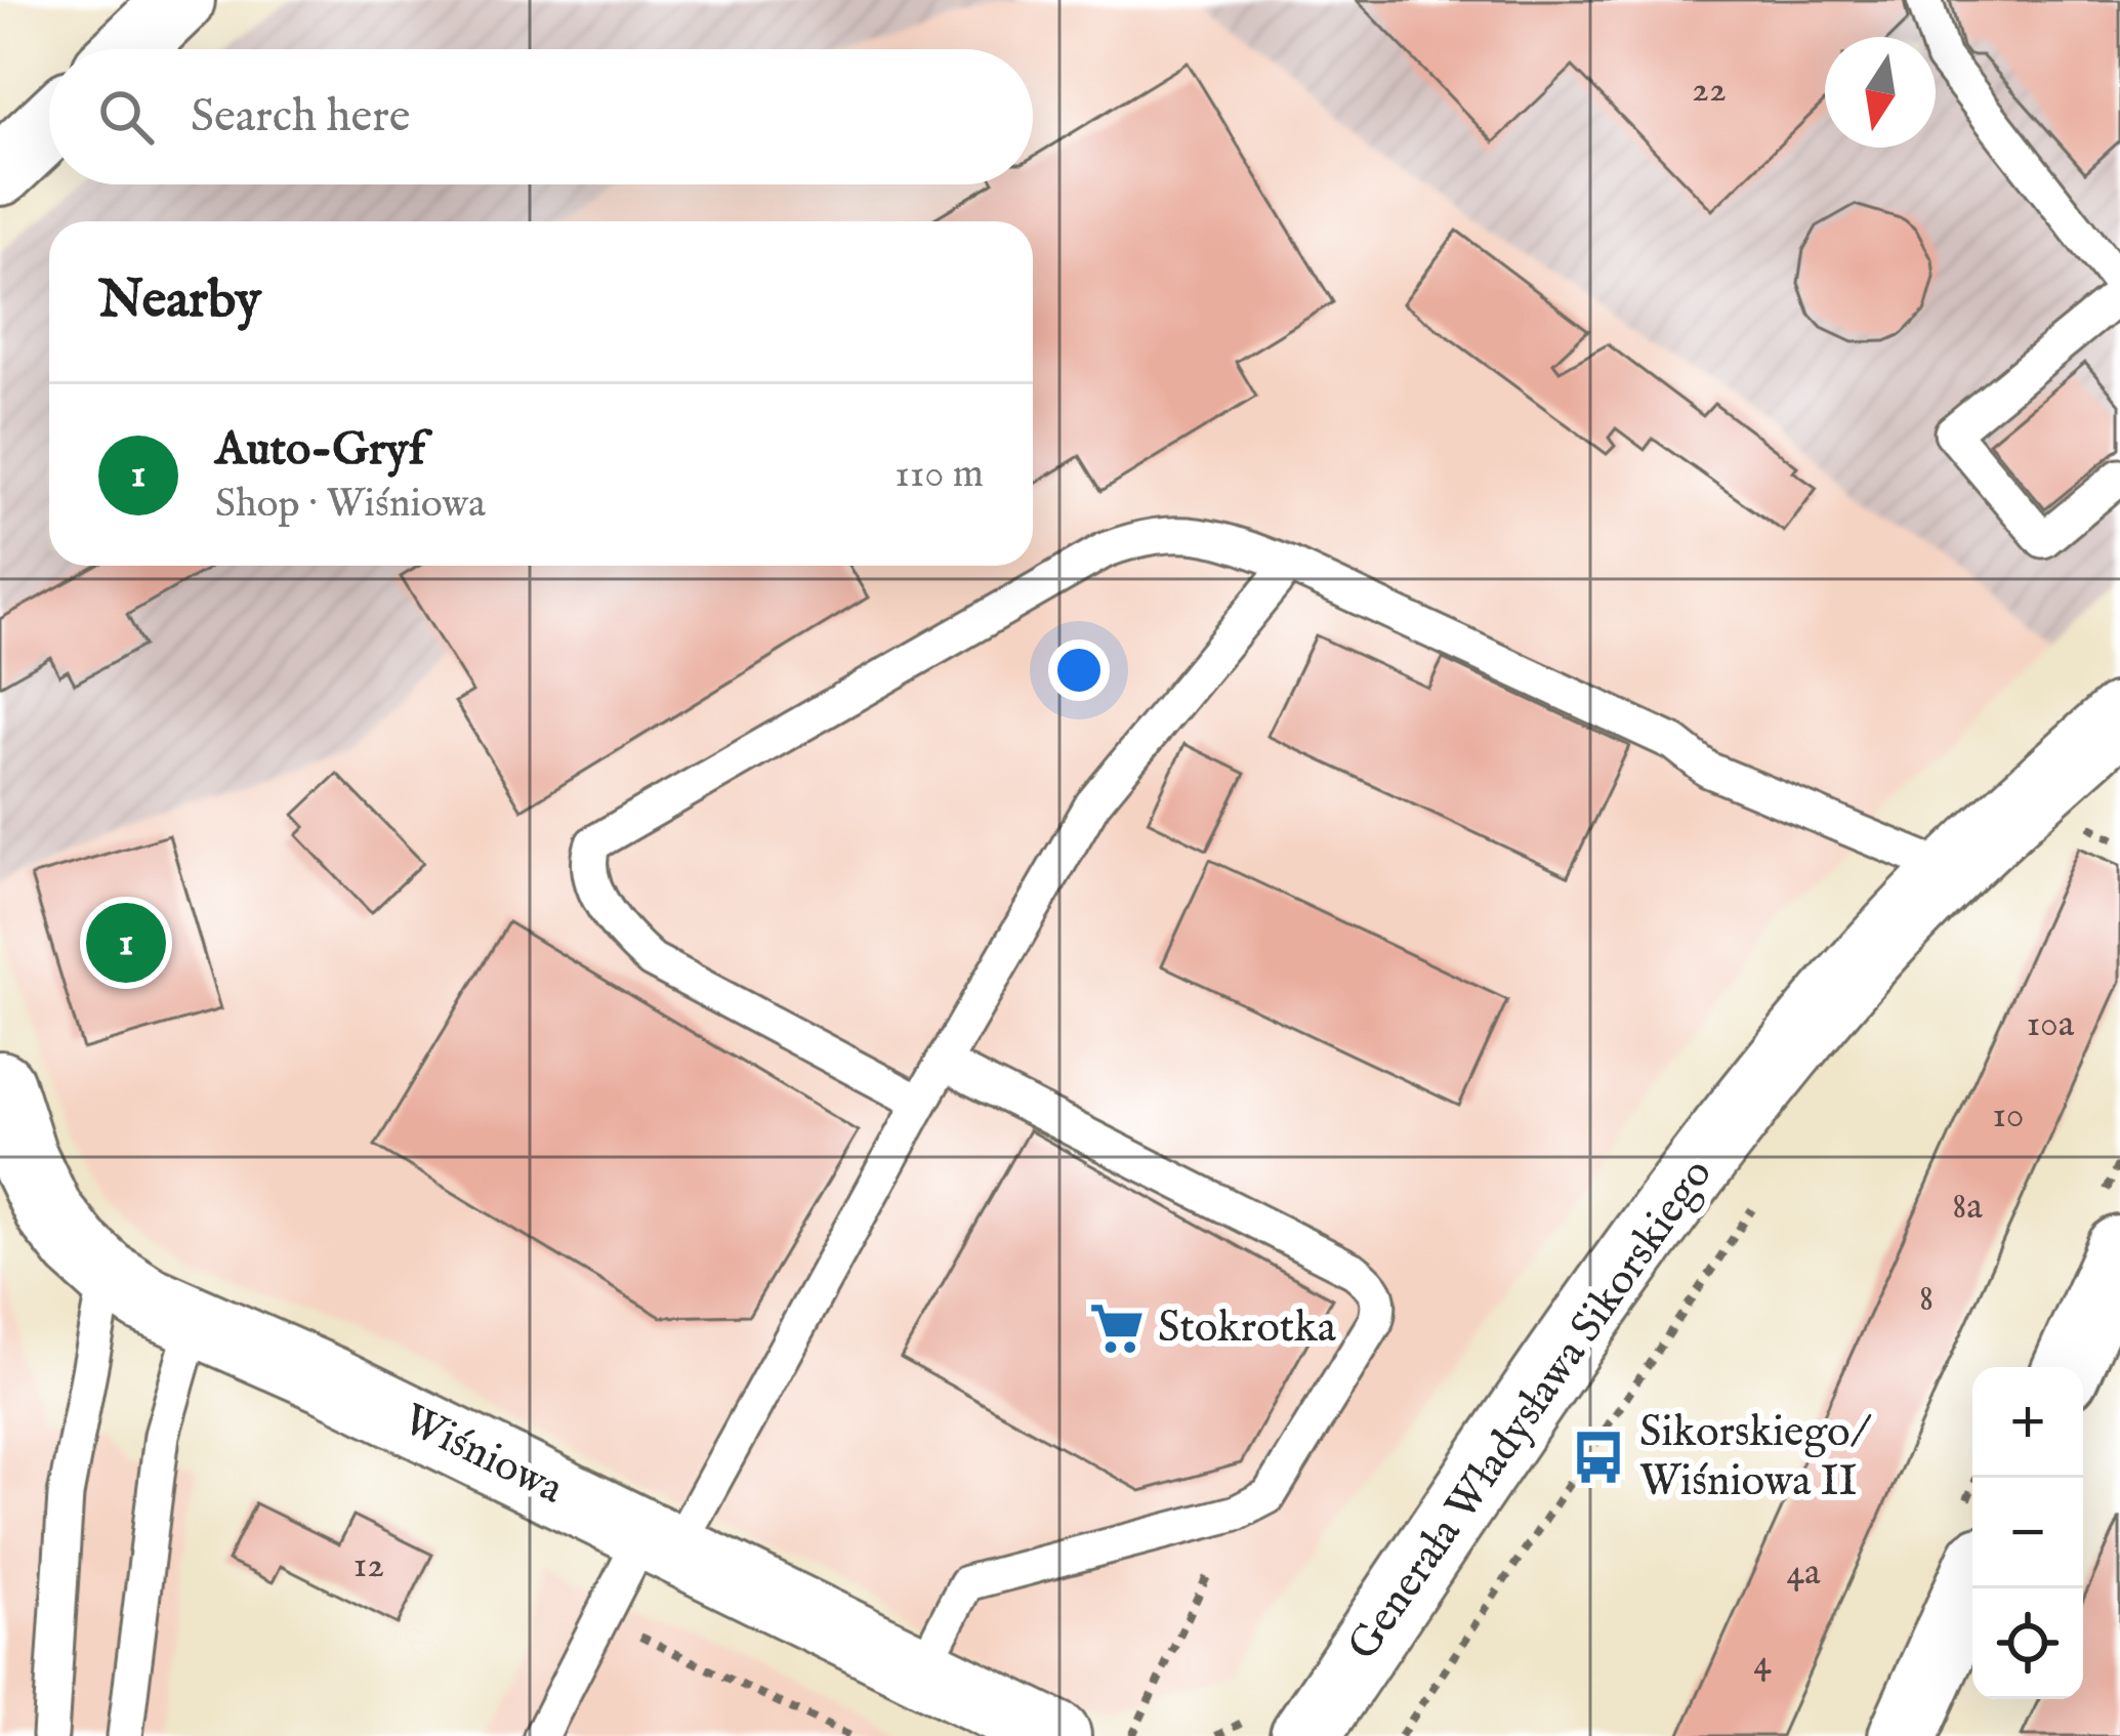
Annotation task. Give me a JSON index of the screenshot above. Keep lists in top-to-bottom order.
{
  "streets": {
    "street": ["Generała Władysława Sikorskiego", "Wiśniowa"]
  },
  "places": {
    "supermarket": ["Stokrotka"],
    "bus stop": ["Sikorskiego/ Wiśniowa II"]
  },
  "house_numbers": [
    "22",
    "10a",
    "10",
    "8a",
    "8",
    "12",
    "4a",
    "4"
  ],
  "north": "bottom",
  "page": {
    "search": "Search here",
    "heading": "Nearby",
    "list": [
      {
        "mark": "1",
        "name": "Auto-Gryf",
        "note": "Shop · Wiśniowa",
        "value": "110 m"
      }
    ],
    "pins": "1",
    "map_buttons": ["+", "−"]
  }
}
